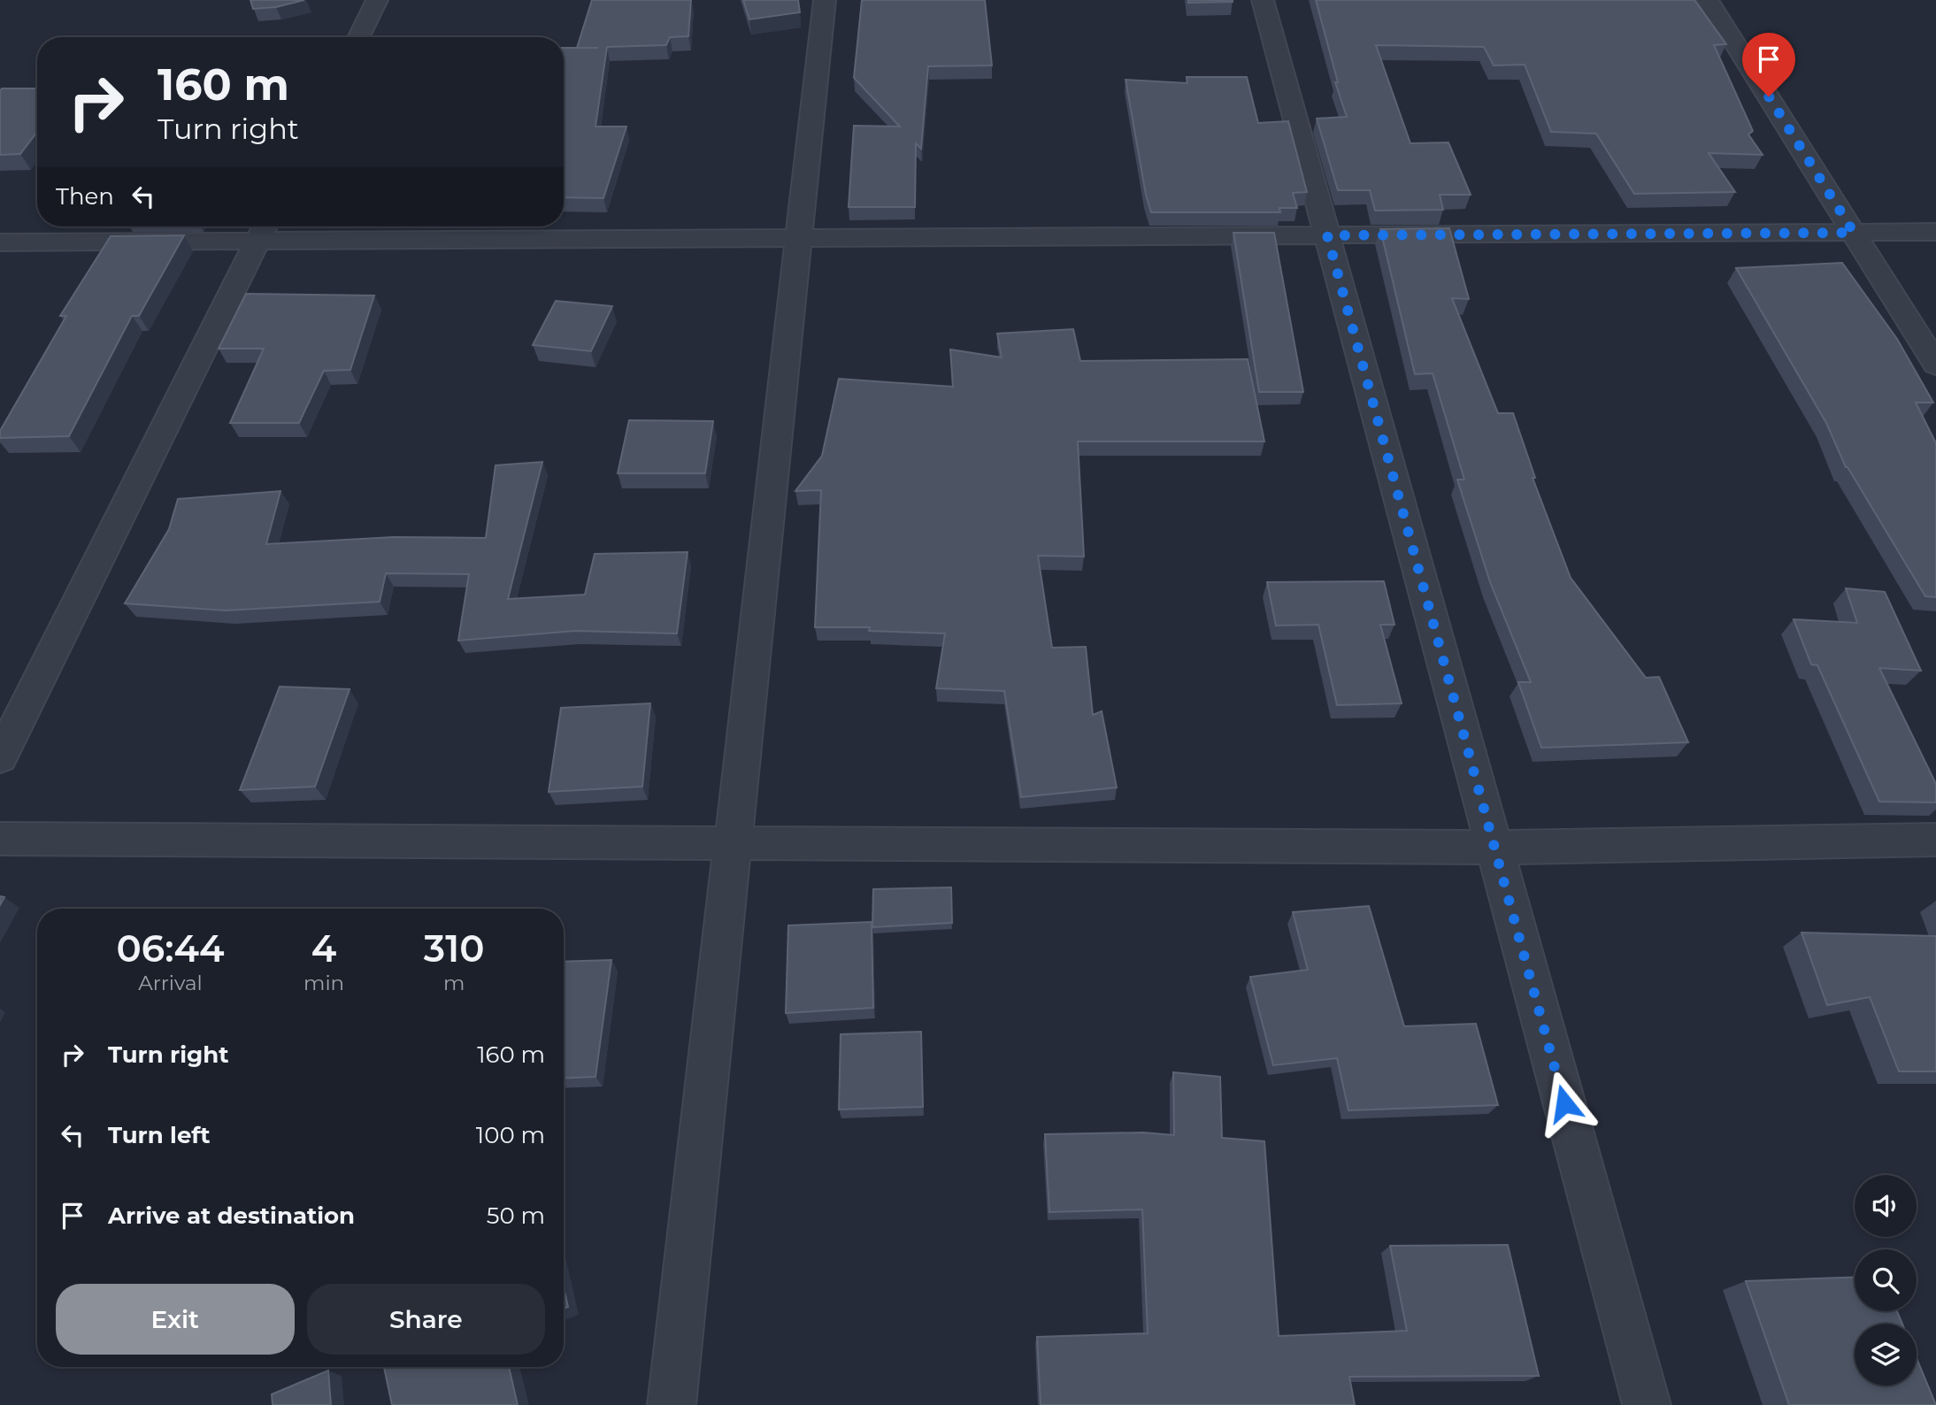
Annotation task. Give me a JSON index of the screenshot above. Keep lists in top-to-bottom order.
{
  "page": {
    "turn": ["160 m", "Turn right"],
    "then": "Then",
    "eta": [
      "06:44",
      "Arrival",
      "4",
      "min",
      "310",
      "m"
    ],
    "list": [
      {
        "name": "Turn right",
        "value": "160 m"
      },
      {
        "name": "Turn left",
        "value": "100 m"
      },
      {
        "name": "Arrive at destination",
        "value": "50 m"
      }
    ],
    "buttons": ["Exit", "Share"]
  }
}
